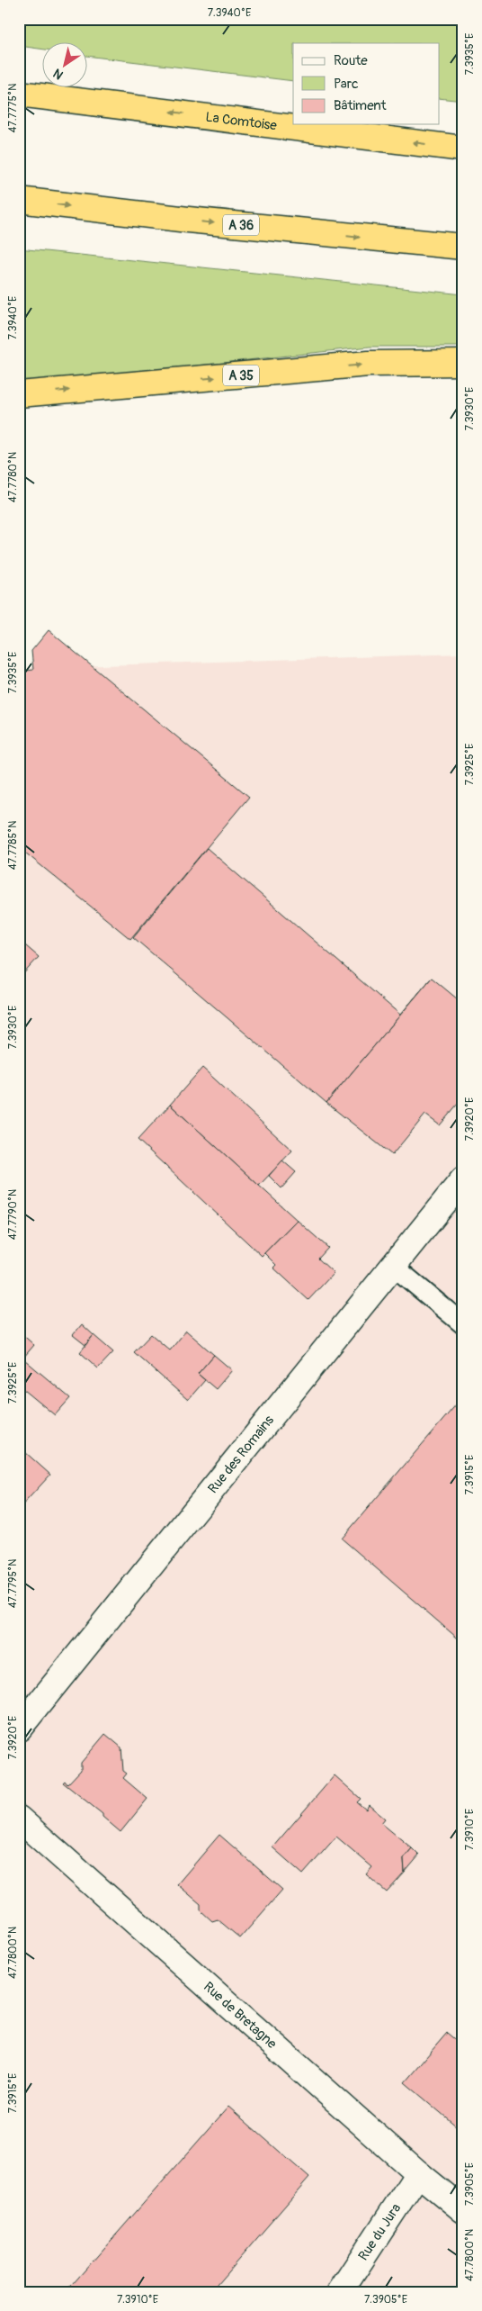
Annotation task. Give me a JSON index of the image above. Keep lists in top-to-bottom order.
{
  "streets": {
    "highway": ["La Comtoise", "A 36", "A 35"],
    "street": ["Rue des Romains", "Rue de Bretagne", "Rue du Jura"]
  },
  "crossings": [
    ["Rue de Bretagne", "Rue du Jura"]
  ],
  "legend": ["Route", "Parc", "Bâtiment"],
  "north": "bottom left",
  "coordinates": [
    "7.3940°E",
    "7.3935°E",
    "47.7775°N",
    "7.3930°E",
    "47.7780°N",
    "7.3925°E",
    "47.7785°N",
    "7.3920°E",
    "47.7790°N",
    "7.3915°E",
    "47.7795°N",
    "7.3910°E",
    "47.7800°N",
    "7.3905°E"
  ]
}
